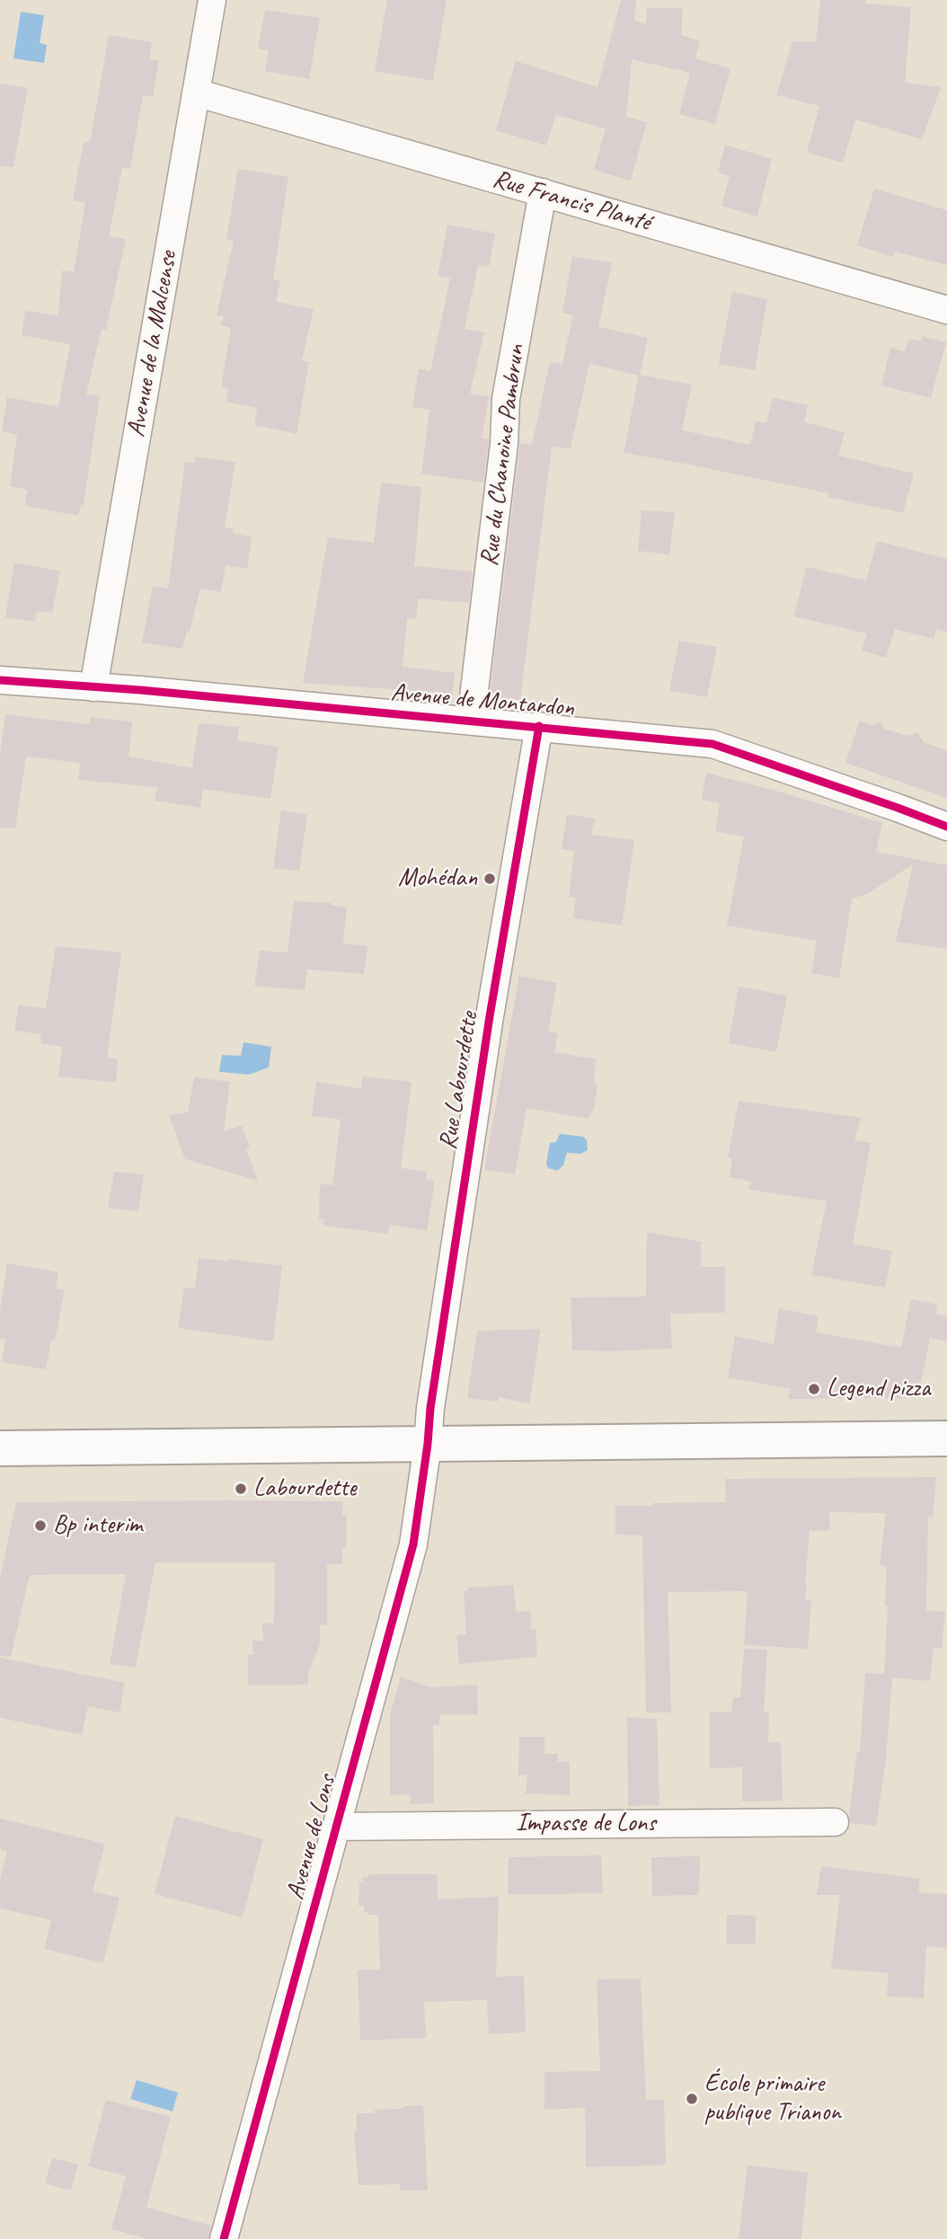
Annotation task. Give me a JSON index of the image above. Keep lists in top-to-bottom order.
{
  "streets": {
    "street": [
      "Rue Francis Planté",
      "Avenue de la Malcense",
      "Rue du Chanoine Pambrun",
      "Avenue de Montardon",
      "Rue Labourdette",
      "Impasse de Lons",
      "Avenue de Lons"
    ]
  },
  "crossings": [
    ["Rue Francis Planté", "Avenue de la Malcense"],
    ["Rue Francis Planté", "Rue du Chanoine Pambrun"],
    ["Avenue de la Malcense", "Avenue de Montardon"],
    ["Rue du Chanoine Pambrun", "Avenue de Montardon"],
    ["Avenue de Montardon", "Rue Labourdette"],
    ["Rue Labourdette", "Avenue de Lons"],
    ["Impasse de Lons", "Avenue de Lons"]
  ],
  "places": [
    "Mohédan",
    "Legend pizza",
    "Labourdette",
    "Bp interim",
    "École primaire publique Trianon"
  ]
}
